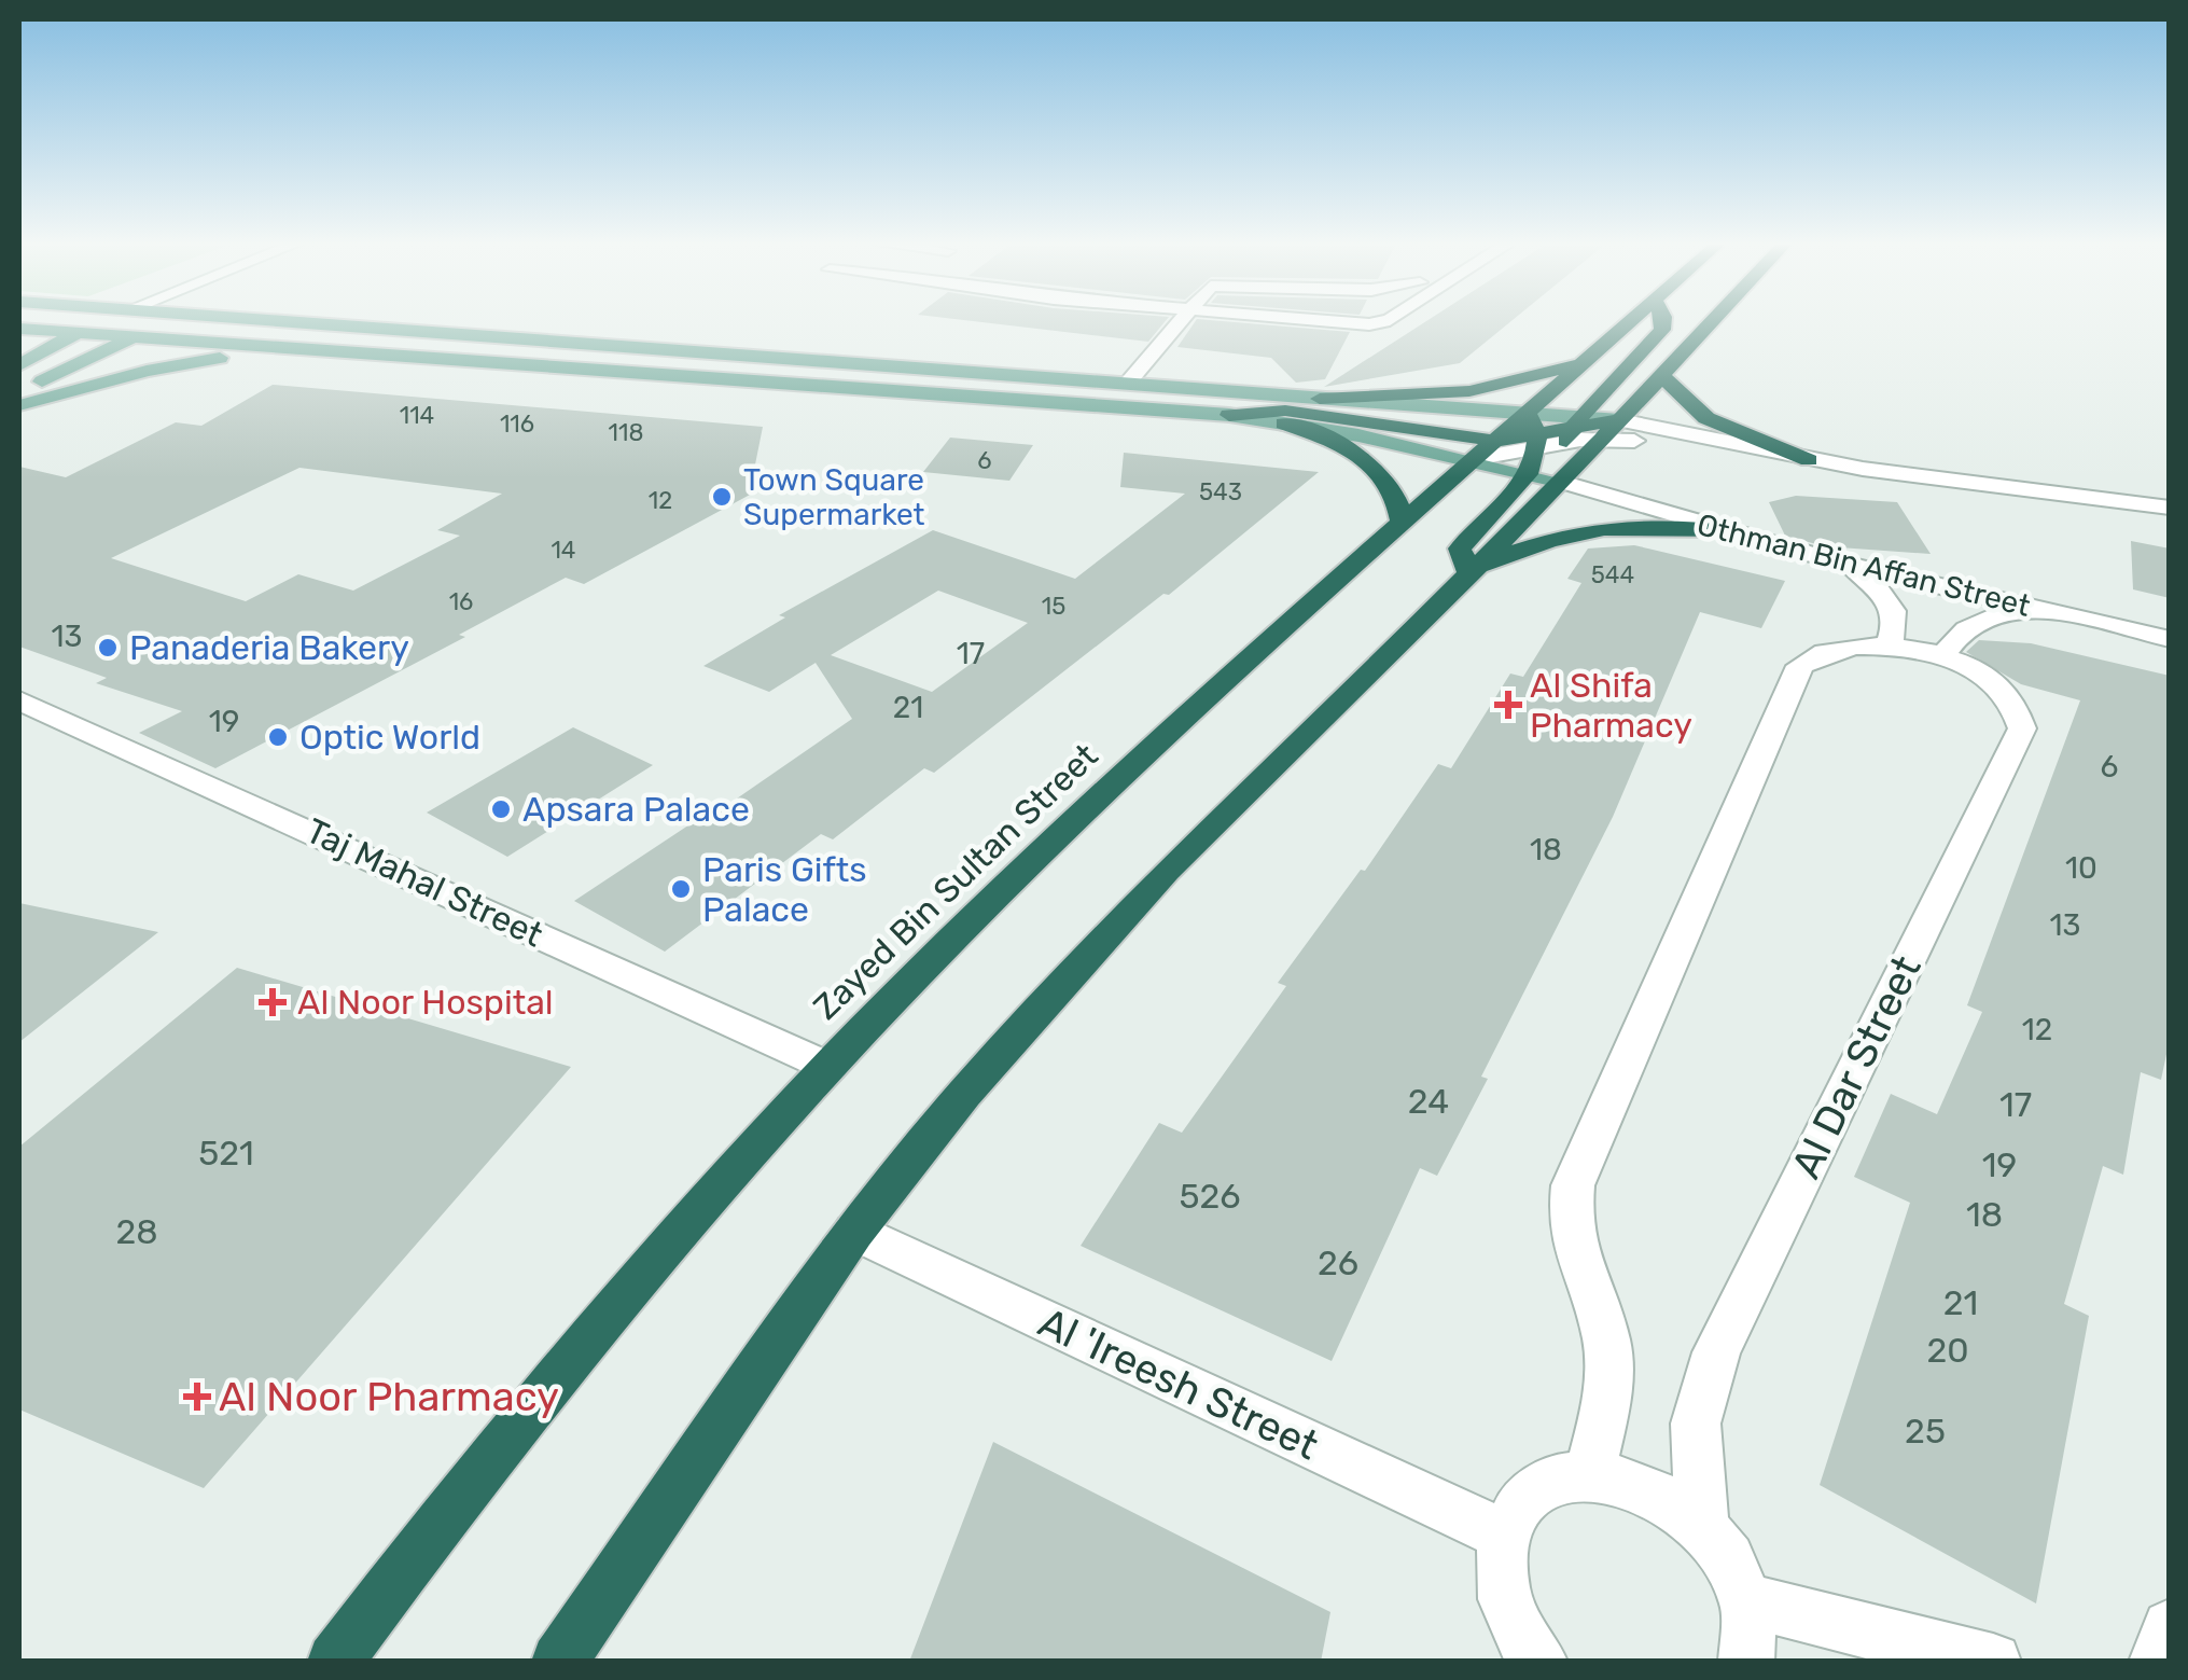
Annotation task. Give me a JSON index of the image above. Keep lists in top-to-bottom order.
{
  "streets": {
    "highway": ["Zayed Bin Sultan Street"],
    "street": [
      "Othman Bin Affan Street",
      "Taj Mahal Street",
      "Al Dar Street",
      "Al 'Ireesh Street"
    ]
  },
  "crossings": [
    ["Zayed Bin Sultan Street", "Taj Mahal Street"]
  ],
  "places": {
    "other": [
      "Town Square Supermarket",
      "Panaderia Bakery",
      "Optic World",
      "Apsara Palace",
      "Paris Gifts Palace"
    ],
    "health": ["Al Shifa Pharmacy", "Al Noor Hospital", "Al Noor Pharmacy"]
  },
  "house_numbers": [
    "114",
    "116",
    "118",
    "6",
    "543",
    "12",
    "14",
    "544",
    "16",
    "15",
    "13",
    "17",
    "21",
    "19",
    "6",
    "18",
    "10",
    "13",
    "12",
    "24",
    "17",
    "521",
    "19",
    "526",
    "18",
    "28",
    "26",
    "21",
    "20",
    "25"
  ]
}
